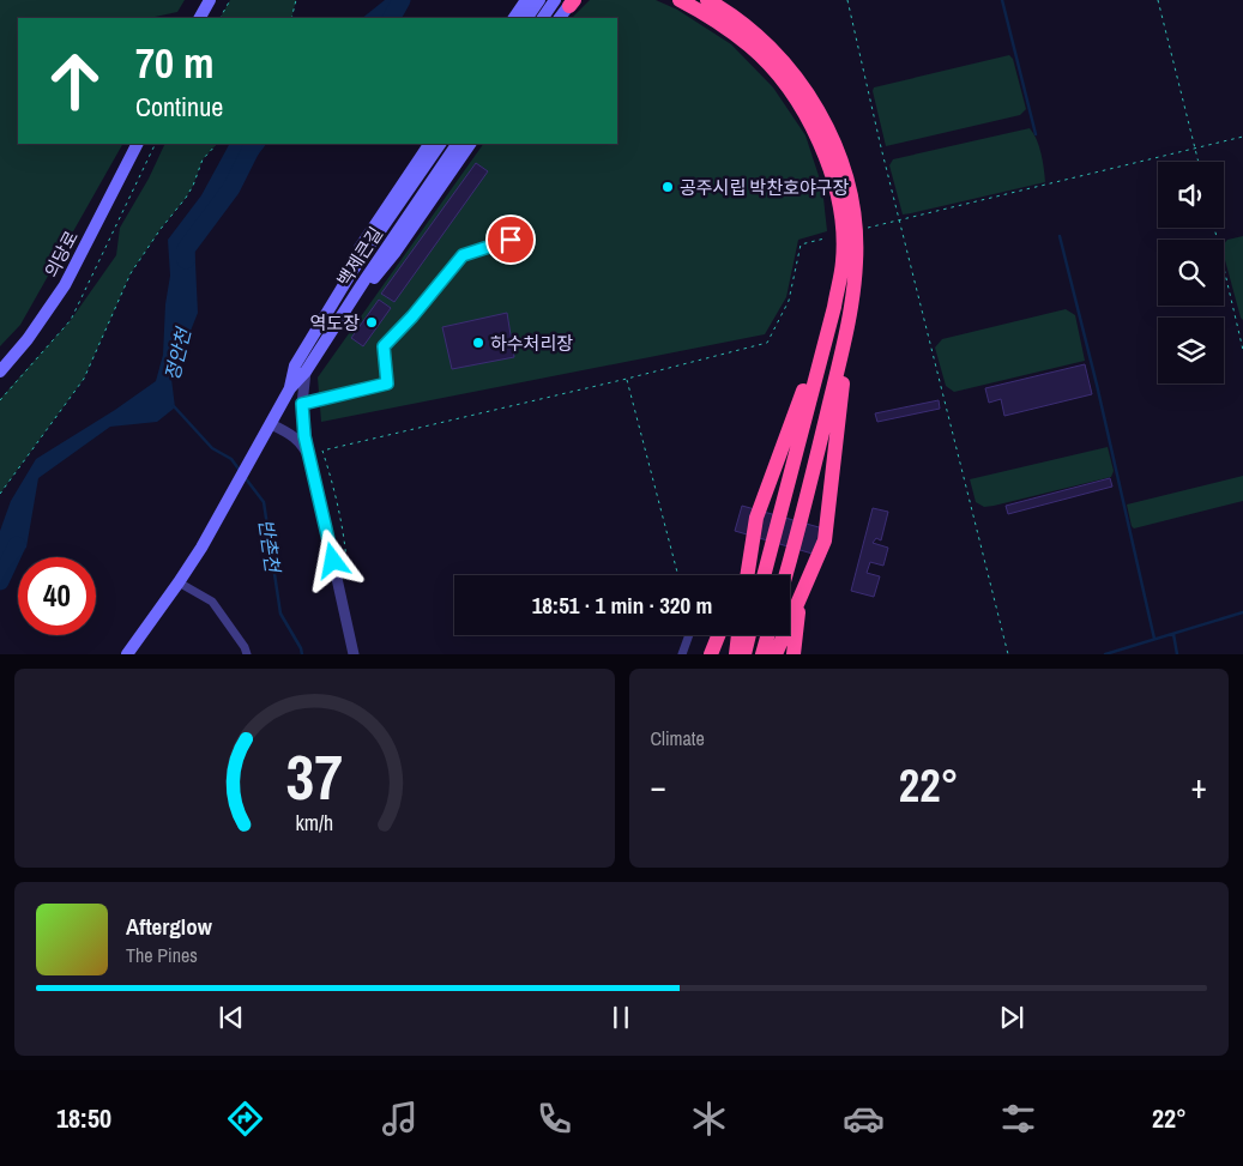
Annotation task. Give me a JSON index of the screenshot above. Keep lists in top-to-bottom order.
{
  "streets": {
    "main road": ["의당로", "백제큰길"]
  },
  "water": ["정안천", "반촌천"],
  "places": ["공주시립 박찬호야구장", "역도장", "하수처리장"],
  "page": {
    "turn": ["70 m", "Continue"],
    "limit": "40",
    "trip": "18:51 · 1 min · 320 m",
    "tile": "Climate",
    "heat": ["−", "22°", "+"],
    "song": ["Afterglow", "The Pines"],
    "tabs": ["18:50", "22°"],
    "gauge": ["37", "km/h"]
  }
}
